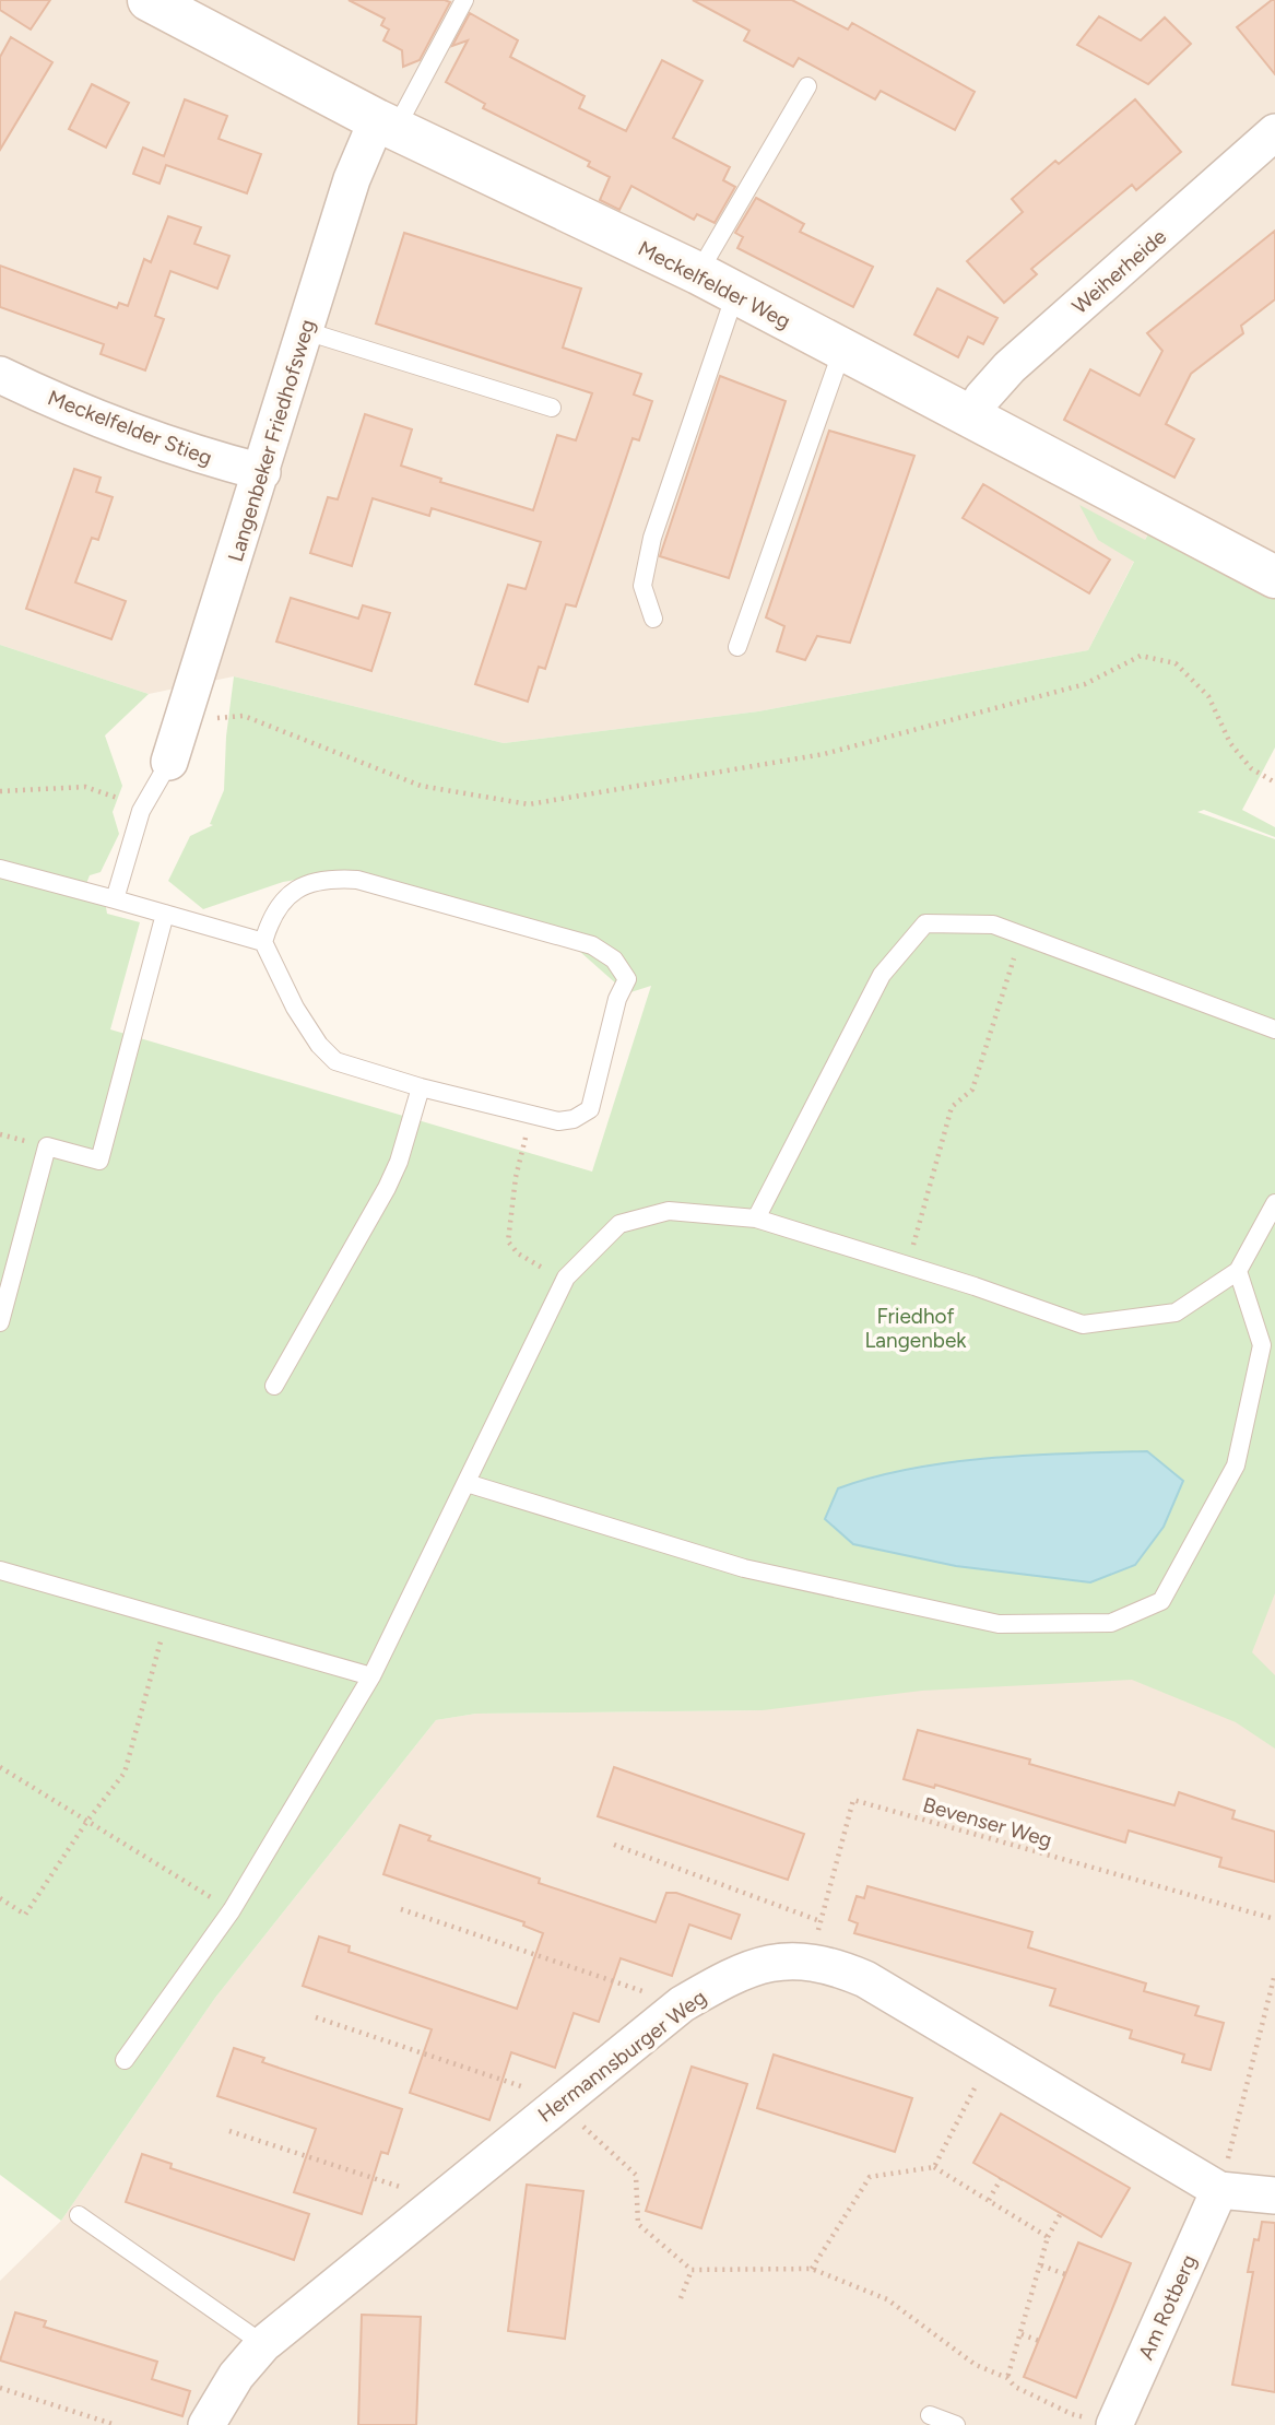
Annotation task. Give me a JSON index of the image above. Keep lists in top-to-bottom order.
{
  "streets": {
    "main road": ["Meckelfelder Weg"],
    "street": [
      "Weiherheide",
      "Meckelfelder Stieg",
      "Langenbeker Friedhofsweg",
      "Hermannsburger Weg",
      "Am Rotberg"
    ],
    "path": ["Bevenser Weg"]
  },
  "crossings": [
    ["Weiherheide", "Meckelfelder Weg"],
    ["Meckelfelder Weg", "Langenbeker Friedhofsweg"],
    ["Meckelfelder Stieg", "Langenbeker Friedhofsweg"],
    ["Bevenser Weg", "Hermannsburger Weg"],
    ["Hermannsburger Weg", "Am Rotberg"]
  ],
  "parks": ["Friedhof Langenbek"]
}
